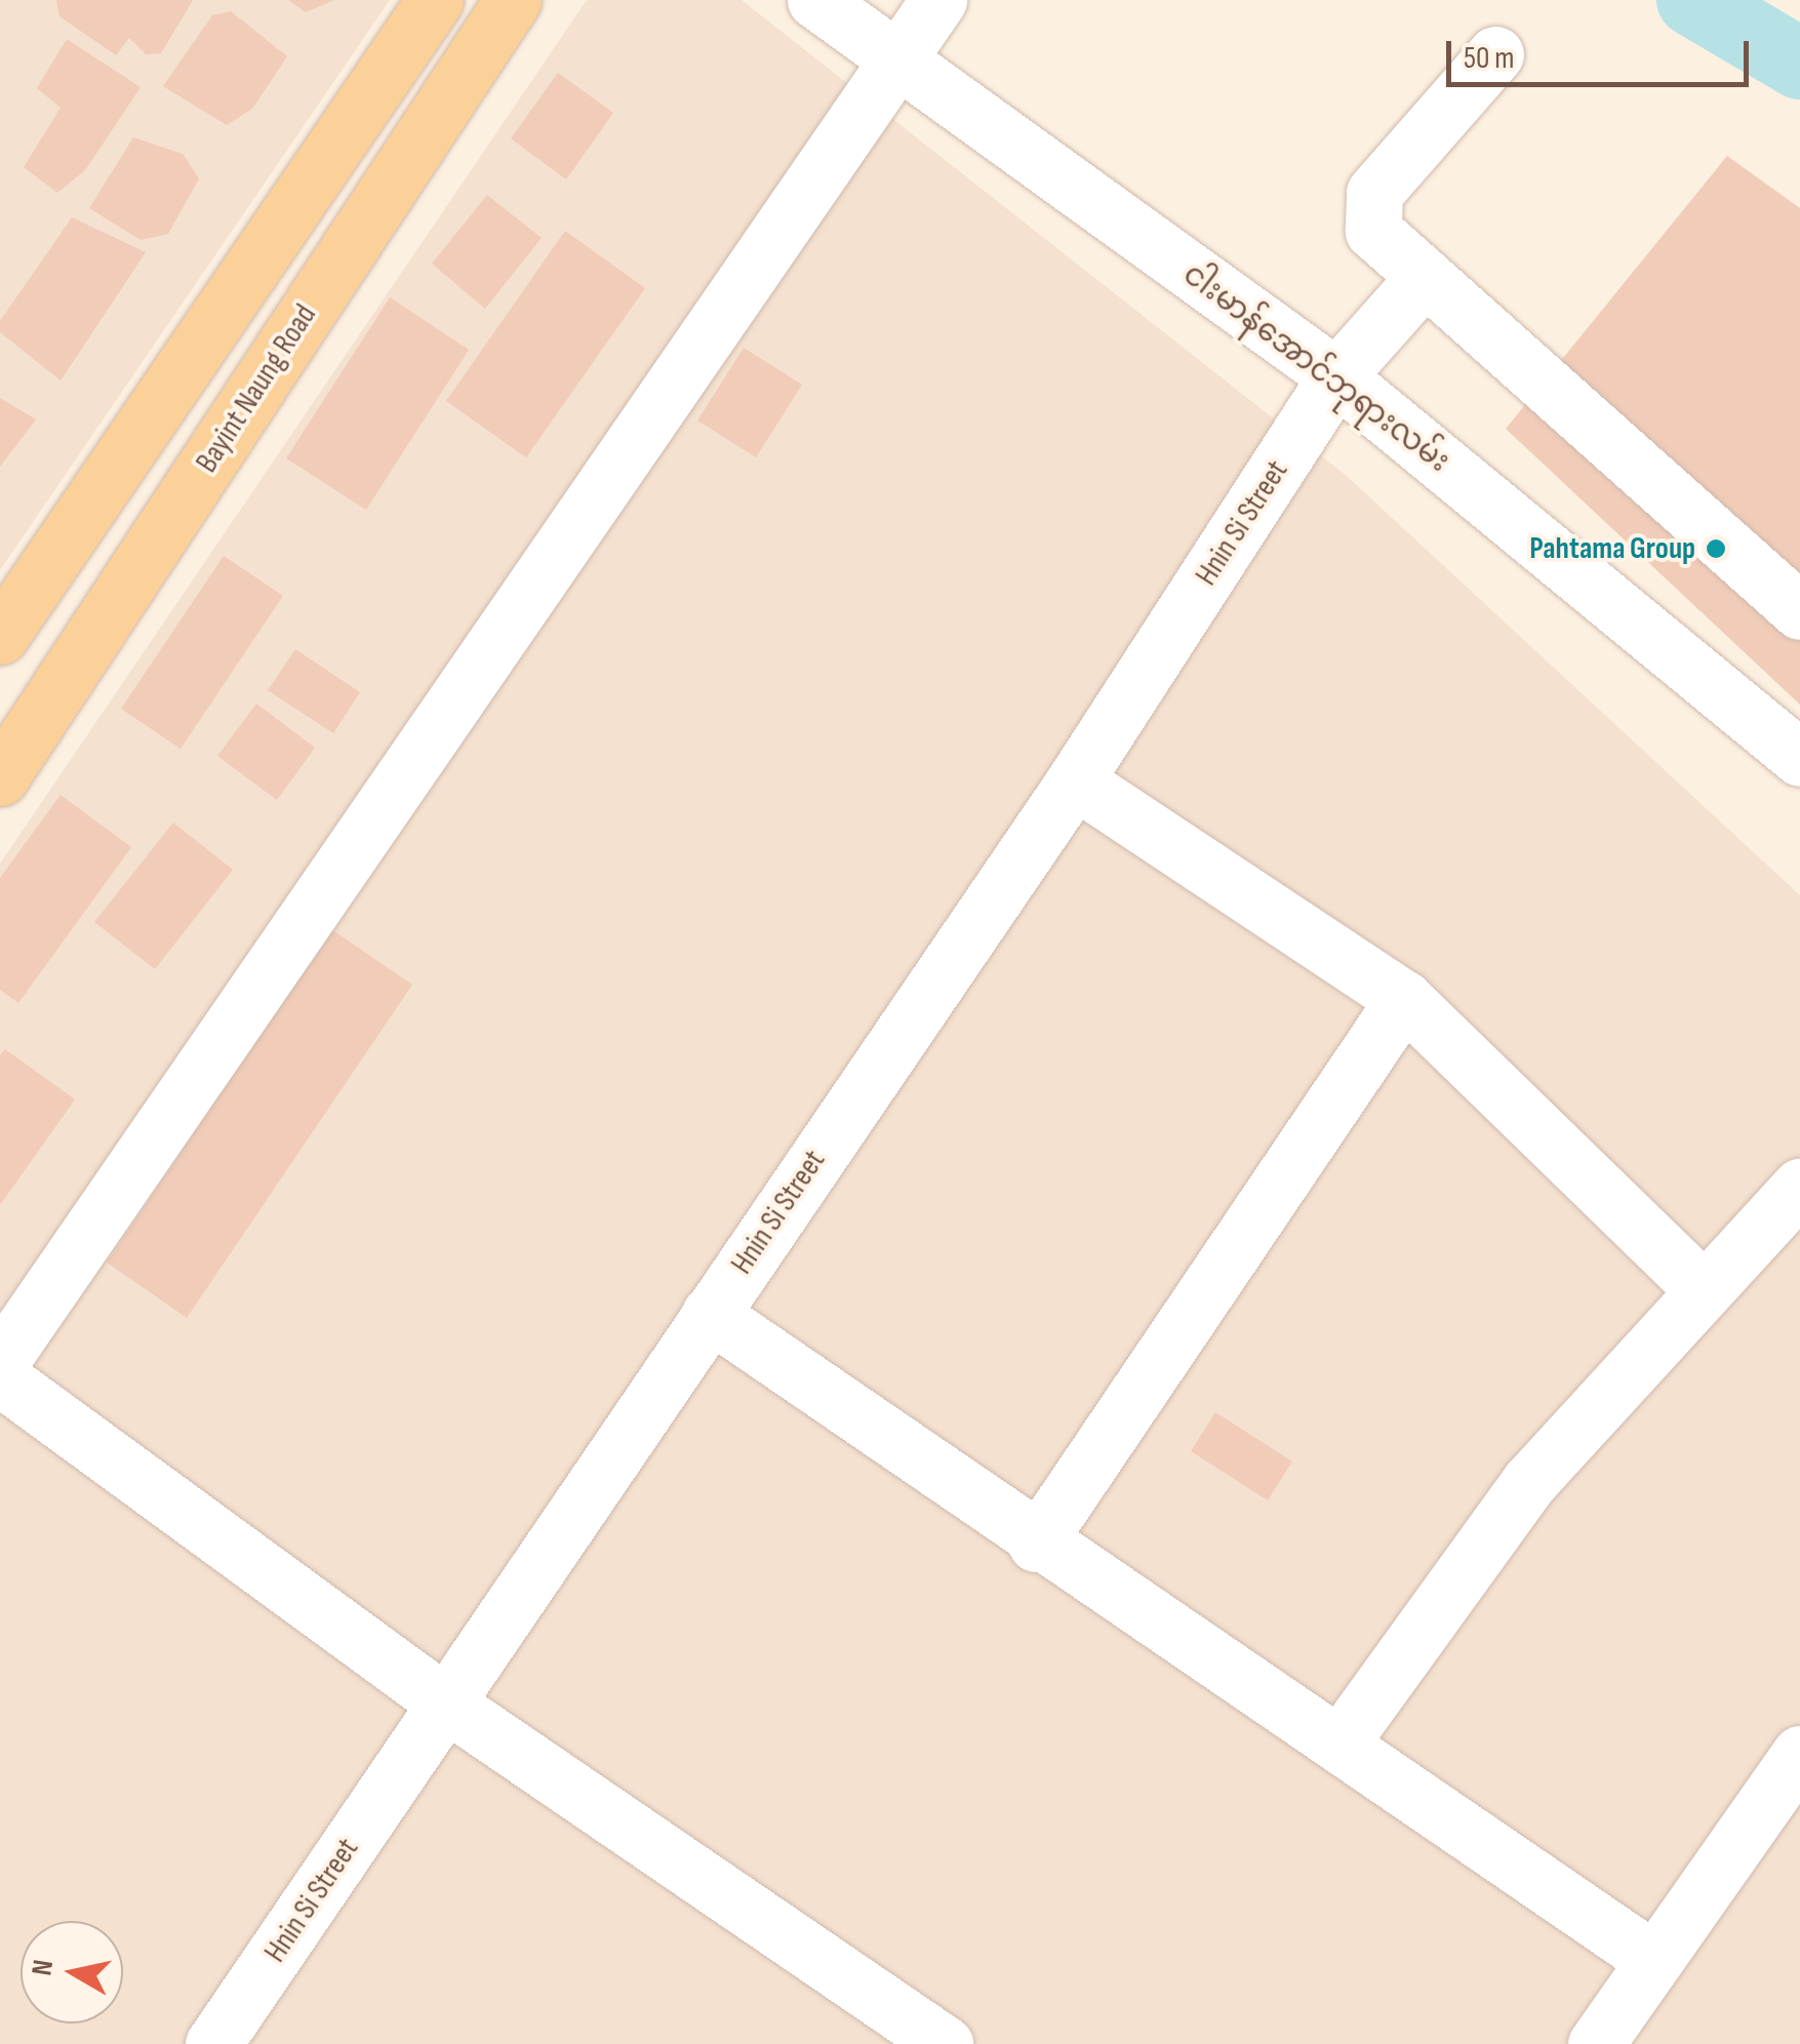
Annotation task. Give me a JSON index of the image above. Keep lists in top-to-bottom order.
{
  "streets": {
    "main road": ["Bayint Naung Road"],
    "street": ["ငါးမာန်အောင်ဘုရားလမ်း", "Hnin Si Street"]
  },
  "crossings": [
    ["ငါးမာန်အောင်ဘုရားလမ်း", "Hnin Si Street"]
  ],
  "places": ["Pahtama Group"],
  "scale_bar": "50 m",
  "north": "left"
}
